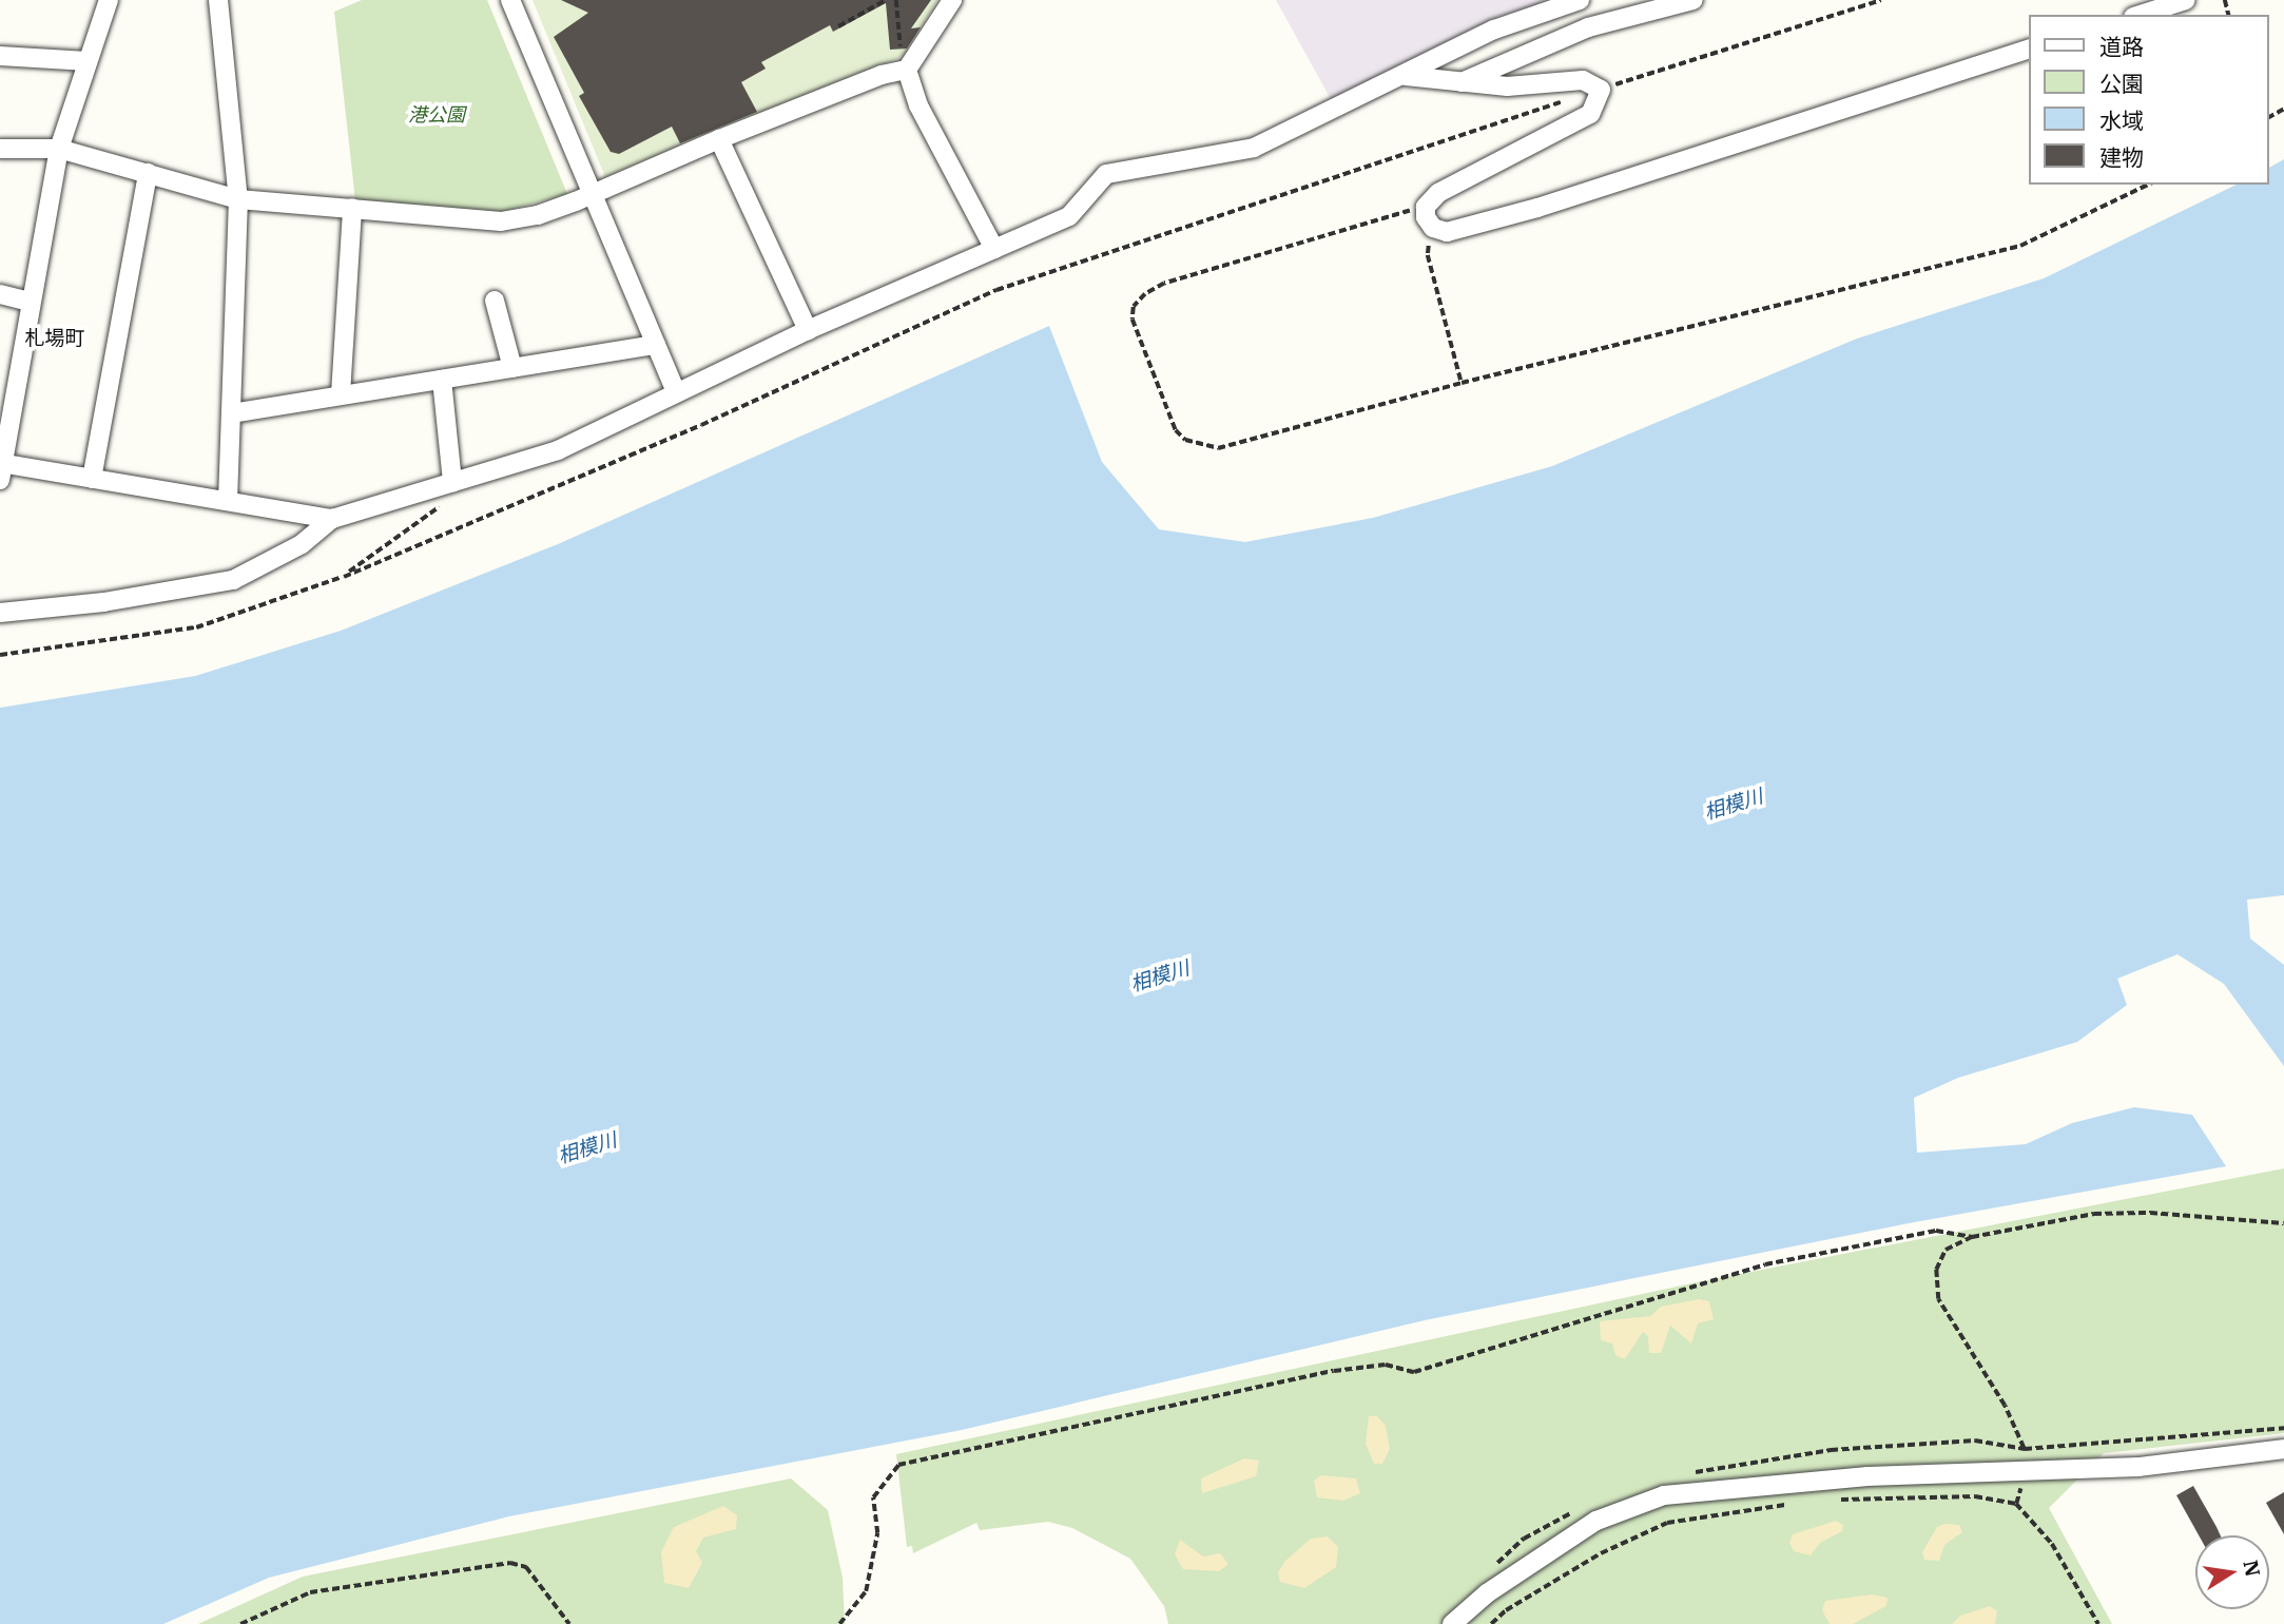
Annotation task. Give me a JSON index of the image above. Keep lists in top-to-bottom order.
{
  "districts": ["札場町"],
  "water": ["相模川"],
  "parks": ["港公園"],
  "legend": [
    "道路",
    "公園",
    "水域",
    "建物"
  ],
  "north": "right"
}
